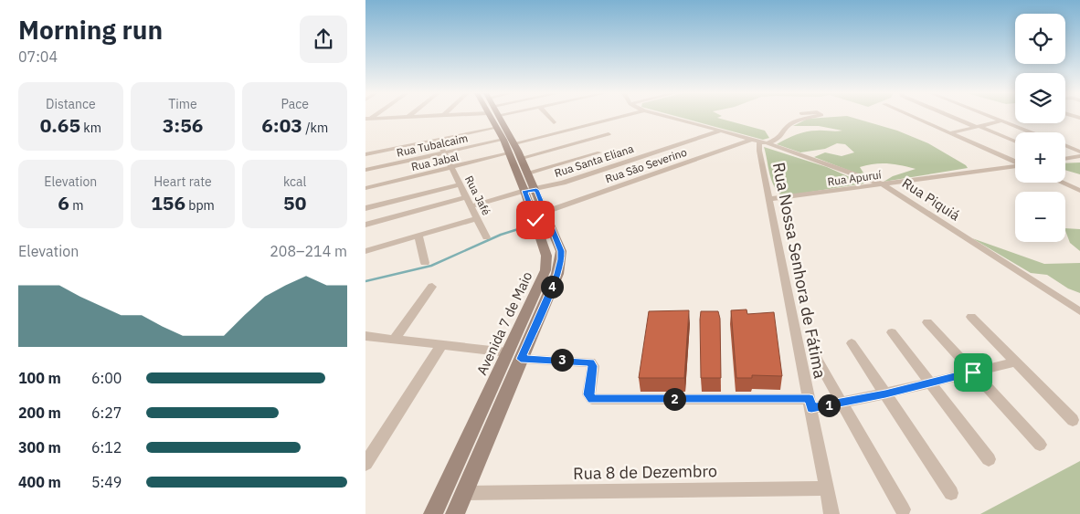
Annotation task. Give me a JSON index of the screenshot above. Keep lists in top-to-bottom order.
{
  "streets": {
    "main road": ["Avenida 7 de Maio"],
    "street": [
      "Rua Tubalcaim",
      "Rua Santa Eliana",
      "Rua Jabal",
      "Rua São Severino",
      "Rua Apuruí",
      "Rua Jafé",
      "Rua Piquiá",
      "Rua Nossa Senhora de Fátima",
      "Rua 8 de Dezembro"
    ]
  },
  "crossings": [
    ["Rua Tubalcaim", "Rua Jabal"],
    ["Rua Tubalcaim", "Rua Jafé"],
    ["Rua Tubalcaim", "Avenida 7 de Maio"],
    ["Rua Santa Eliana", "Rua Jafé"],
    ["Rua Santa Eliana", "Rua Piquiá"],
    ["Rua Santa Eliana", "Avenida 7 de Maio"],
    ["Rua Jabal", "Rua Jafé"],
    ["Rua Jabal", "Avenida 7 de Maio"],
    ["Rua São Severino", "Rua Piquiá"],
    ["Rua São Severino", "Rua Nossa Senhora de Fátima"],
    ["Rua São Severino", "Avenida 7 de Maio"],
    ["Rua Apuruí", "Rua Piquiá"],
    ["Rua Apuruí", "Rua Nossa Senhora de Fátima"],
    ["Rua Piquiá", "Rua Nossa Senhora de Fátima"],
    ["Rua Nossa Senhora de Fátima", "Rua 8 de Dezembro"],
    ["Avenida 7 de Maio", "Rua 8 de Dezembro"]
  ],
  "page": {
    "heading": ["Morning run", "07:04"],
    "map_buttons": ["+", "−"],
    "stats": [
      ["Distance", "0.65 km"],
      ["Time", "3:56"],
      ["Pace", "6:03 /km"],
      ["Elevation", "6 m"],
      ["Heart rate", "156 bpm"],
      ["kcal", "50"]
    ],
    "chart": ["Elevation", "208–214 m"],
    "pins": [
      "4",
      "3",
      "2",
      "1"
    ],
    "list": [
      {
        "name": "100 m",
        "note": "6:00"
      },
      {
        "name": "200 m",
        "note": "6:27"
      },
      {
        "name": "300 m",
        "note": "6:12"
      },
      {
        "name": "400 m",
        "note": "5:49"
      }
    ]
  }
}
